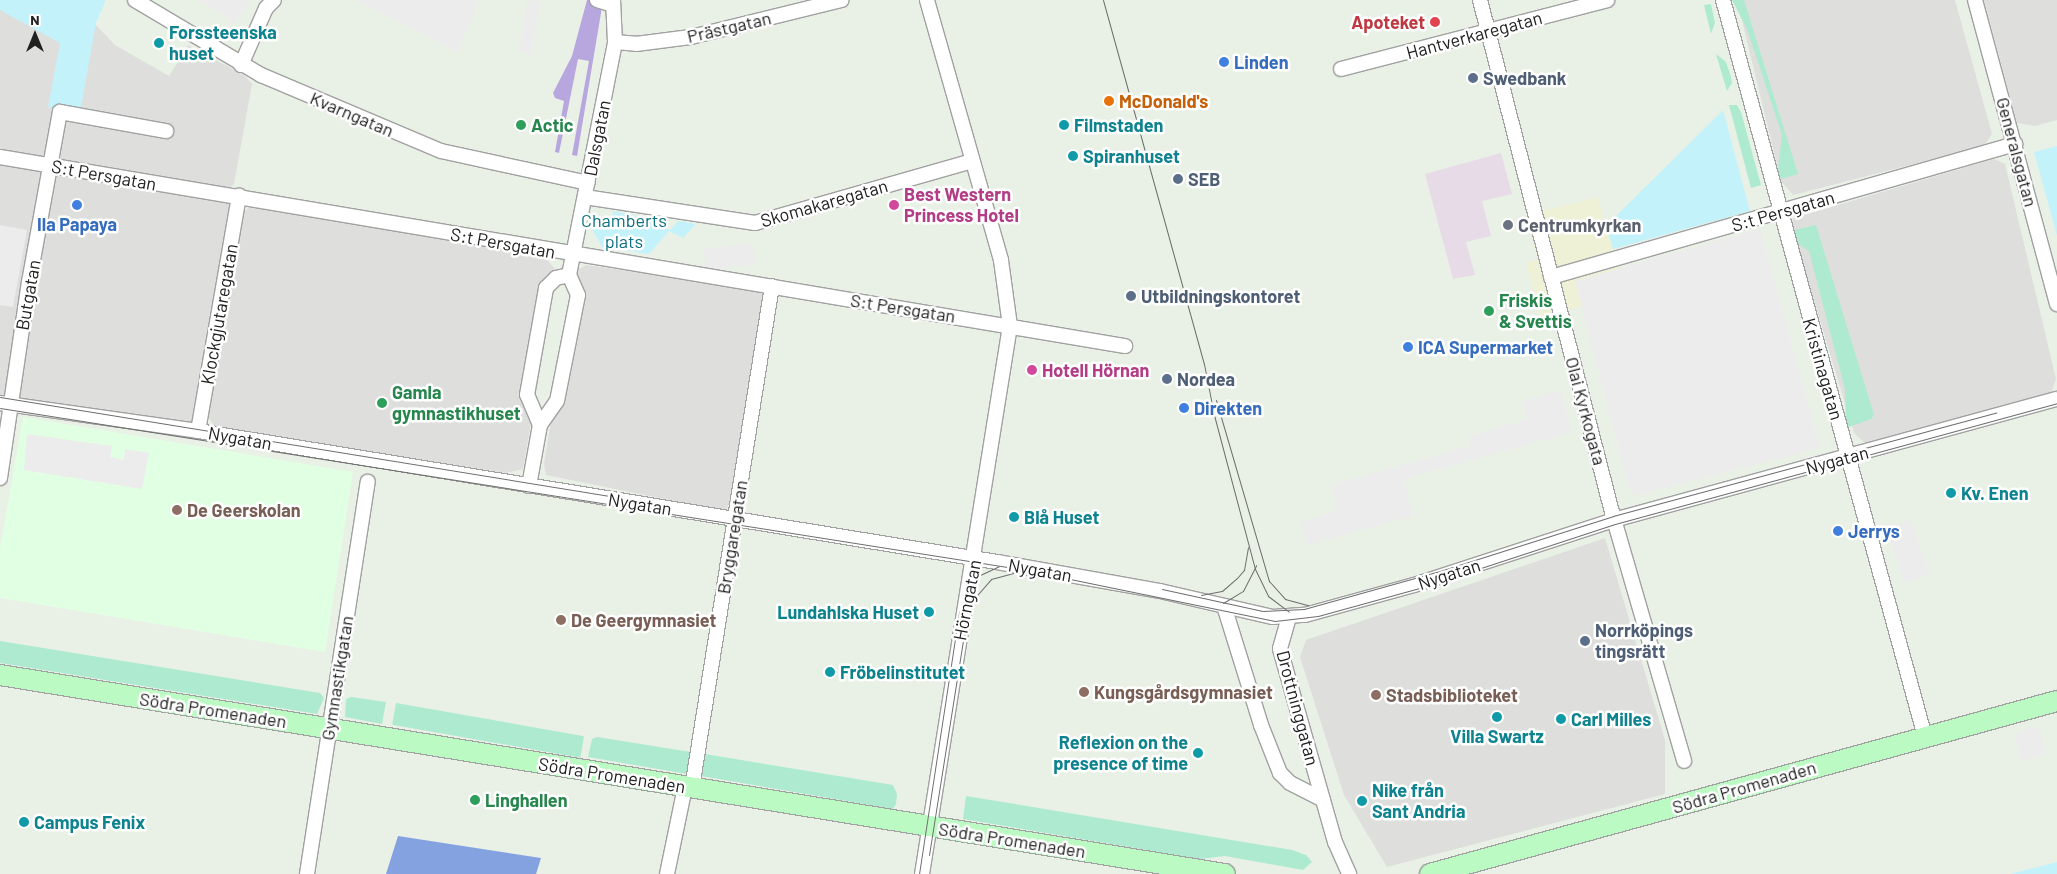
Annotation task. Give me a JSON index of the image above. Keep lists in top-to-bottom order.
{
  "streets": {
    "main road": ["Södra Promenaden"],
    "street": [
      "Prästgatan",
      "Hantverkaregatan",
      "Kvarngatan",
      "Dalsgatan",
      "Generalsgatan",
      "S:t Persgatan",
      "Skomakaregatan",
      "Butgatan",
      "Klockgjutaregatan",
      "Kristinagatan",
      "Olai Kyrkogata",
      "Nygatan",
      "Bryggaregatan",
      "Hörngatan",
      "Gymnastikgatan",
      "Drottninggatan"
    ]
  },
  "crossings": [
    ["Prästgatan", "Dalsgatan"],
    ["Hantverkaregatan", "Olai Kyrkogata"],
    ["Kvarngatan", "Dalsgatan"],
    ["Kvarngatan", "Skomakaregatan"],
    ["Dalsgatan", "S:t Persgatan"],
    ["Dalsgatan", "Skomakaregatan"],
    ["Dalsgatan", "Nygatan"],
    ["Generalsgatan", "S:t Persgatan"],
    ["S:t Persgatan", "Butgatan"],
    ["S:t Persgatan", "Klockgjutaregatan"],
    ["S:t Persgatan", "Kristinagatan"],
    ["S:t Persgatan", "Olai Kyrkogata"],
    ["S:t Persgatan", "Bryggaregatan"],
    ["S:t Persgatan", "Hörngatan"],
    ["Skomakaregatan", "Hörngatan"],
    ["Butgatan", "Nygatan"],
    ["Klockgjutaregatan", "Nygatan"],
    ["Kristinagatan", "Nygatan"],
    ["Kristinagatan", "Södra Promenaden"],
    ["Olai Kyrkogata", "Nygatan"],
    ["Nygatan", "Bryggaregatan"],
    ["Nygatan", "Hörngatan"],
    ["Nygatan", "Drottninggatan"],
    ["Bryggaregatan", "Södra Promenaden"],
    ["Hörngatan", "Södra Promenaden"],
    ["Gymnastikgatan", "Södra Promenaden"]
  ],
  "parks": ["Chamberts plats"],
  "places": [
    "Apoteket",
    "Forssteenska huset",
    "Linden",
    "Swedbank",
    "McDonald's",
    "Actic",
    "Filmstaden",
    "Spiranhuset",
    "SEB",
    "Ila Papaya",
    "Best Western Princess Hotel",
    "Centrumkyrkan",
    "Utbildningskontoret",
    "Friskis & Svettis",
    "ICA Supermarket",
    "Hotell Hörnan",
    "Nordea",
    "Gamla gymnastikhuset",
    "Direkten",
    "Kv. Enen",
    "De Geerskolan",
    "Blå Huset",
    "Jerrys",
    "Lundahlska Huset",
    "De Geergymnasiet",
    "Norrköpings tingsrätt",
    "Fröbelinstitutet",
    "Kungsgårdsgymnasiet",
    "Stadsbiblioteket",
    "Villa Swartz",
    "Carl Milles",
    "Reflexion on the presence of time",
    "Linghallen",
    "Nike från Sant Andria",
    "Campus Fenix"
  ],
  "north": "top"
}
